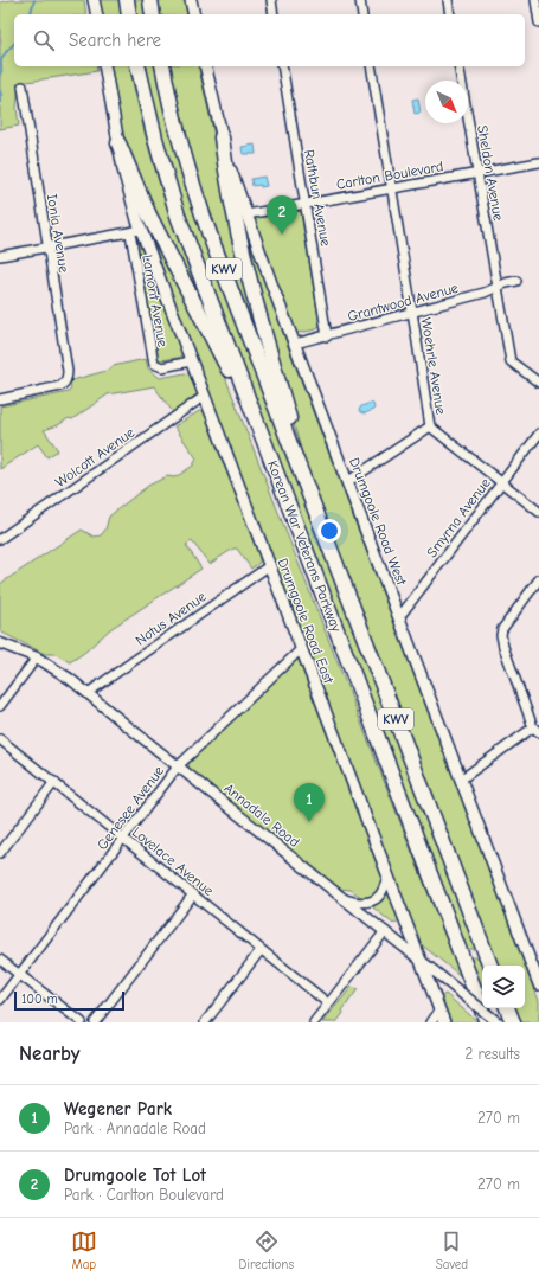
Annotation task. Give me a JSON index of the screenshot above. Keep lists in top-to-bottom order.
{
  "streets": {
    "highway": ["KWV", "Korean War Veterans Parkway"],
    "main road": ["Drumgoole Road West", "Drumgoole Road East"],
    "street": [
      "Sheldon Avenue",
      "Carlton Boulevard",
      "Rathbun Avenue",
      "Ionia Avenue",
      "Lamont Avenue",
      "Grantwood Avenue",
      "Woehrle Avenue",
      "Wolcott Avenue",
      "Smyrna Avenue",
      "Notus Avenue",
      "Genesee Avenue",
      "Annadale Road",
      "Lovelace Avenue"
    ]
  },
  "crossings": [
    ["Sheldon Avenue", "Carlton Boulevard"],
    ["Sheldon Avenue", "Grantwood Avenue"],
    ["Carlton Boulevard", "Rathbun Avenue"],
    ["Carlton Boulevard", "Woehrle Avenue"],
    ["Carlton Boulevard", "Drumgoole Road West"],
    ["Rathbun Avenue", "Grantwood Avenue"],
    ["Lamont Avenue", "Drumgoole Road East"],
    ["Grantwood Avenue", "Woehrle Avenue"],
    ["Grantwood Avenue", "Drumgoole Road West"],
    ["Woehrle Avenue", "Smyrna Avenue"],
    ["Wolcott Avenue", "Drumgoole Road East"],
    ["Smyrna Avenue", "Drumgoole Road West"],
    ["Notus Avenue", "Drumgoole Road East"],
    ["Notus Avenue", "Annadale Road"],
    ["Drumgoole Road East", "Genesee Avenue"],
    ["Drumgoole Road East", "Annadale Road"],
    ["Genesee Avenue", "Annadale Road"],
    ["Genesee Avenue", "Lovelace Avenue"]
  ],
  "scale_bar": "100 m",
  "north": "bottom right",
  "page": {
    "search": "Search here",
    "pins": ["2", "1"],
    "scale": "100 m",
    "heading": ["Nearby", "2 results"],
    "list": [
      {
        "mark": "1",
        "name": "Wegener Park",
        "note": "Park · Annadale Road",
        "value": "270 m"
      },
      {
        "mark": "2",
        "name": "Drumgoole Tot Lot",
        "note": "Park · Carlton Boulevard",
        "value": "270 m"
      }
    ],
    "nav": ["Map", "Directions", "Saved"]
  }
}
